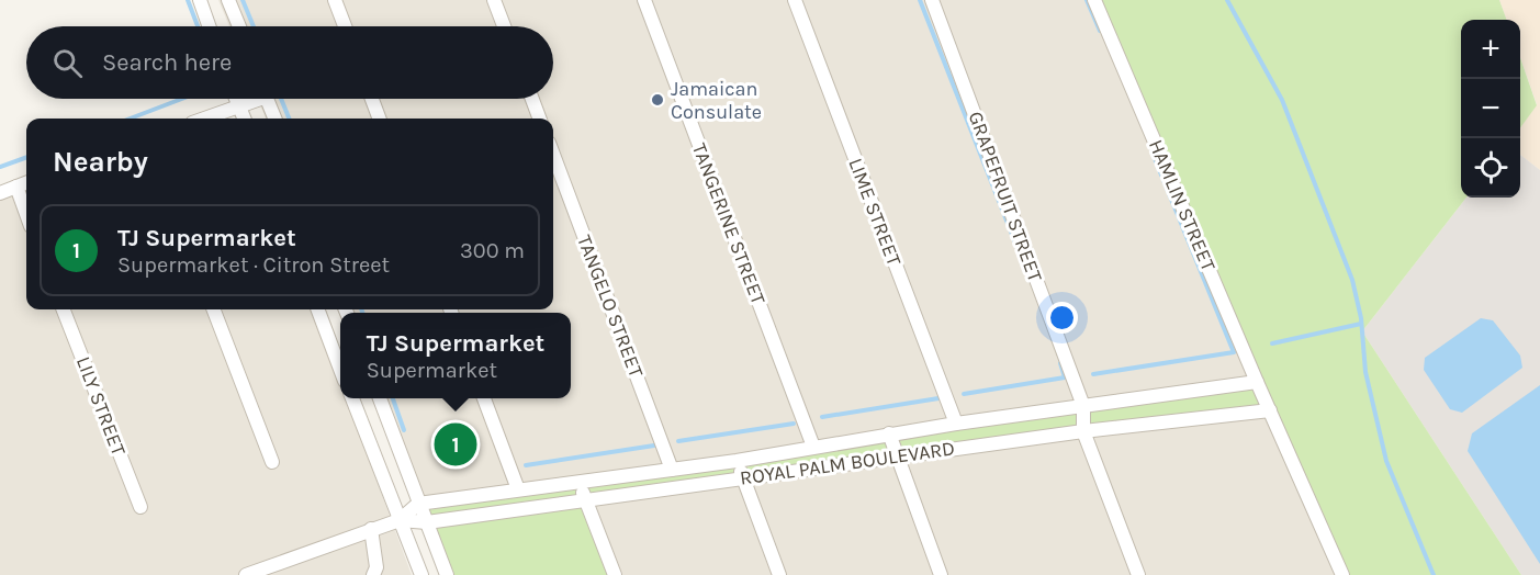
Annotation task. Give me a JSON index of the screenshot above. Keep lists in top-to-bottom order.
{
  "streets": {
    "street": [
      "GRAPEFRUIT STREET",
      "HAMLIN STREET",
      "LIME STREET",
      "TANGERINE STREET",
      "TANGELO STREET",
      "LILY STREET",
      "ROYAL PALM BOULEVARD"
    ]
  },
  "crossings": [
    ["GRAPEFRUIT STREET", "ROYAL PALM BOULEVARD"],
    ["HAMLIN STREET", "ROYAL PALM BOULEVARD"],
    ["LIME STREET", "ROYAL PALM BOULEVARD"],
    ["TANGERINE STREET", "ROYAL PALM BOULEVARD"],
    ["TANGELO STREET", "ROYAL PALM BOULEVARD"]
  ],
  "places": ["Jamaican Consulate"],
  "page": {
    "map_buttons": ["+", "−"],
    "search": "Search here",
    "heading": "Nearby",
    "list": [
      {
        "mark": "1",
        "name": "TJ Supermarket",
        "note": "Supermarket · Citron Street",
        "value": "300 m"
      }
    ],
    "popup": ["TJ Supermarket", "Supermarket"],
    "pins": "1"
  }
}
